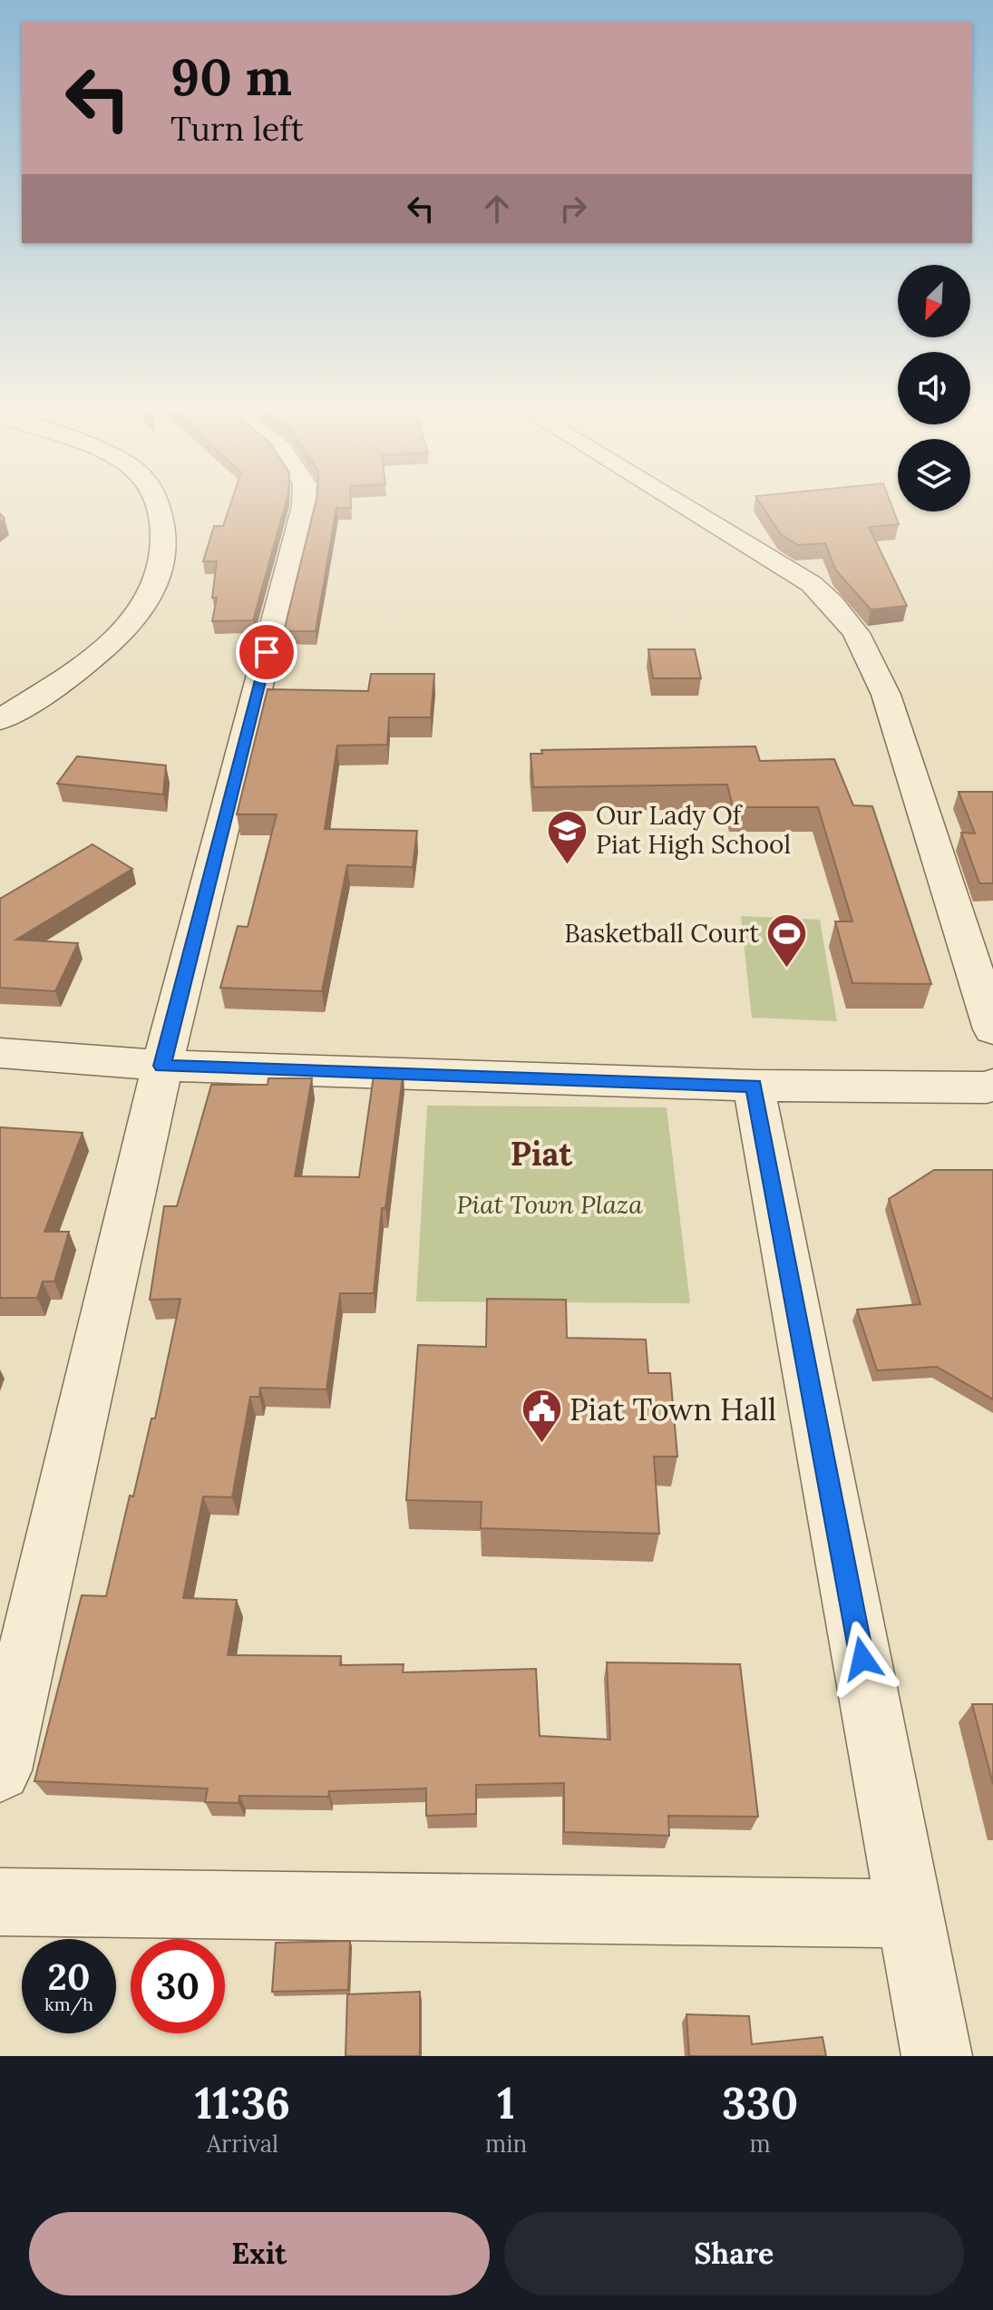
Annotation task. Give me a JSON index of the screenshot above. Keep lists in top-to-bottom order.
{
  "districts": ["Piat"],
  "parks": ["Piat Town Plaza"],
  "places": {
    "school or university": ["Our Lady Of Piat High School"],
    "sports": ["Basketball Court"],
    "public building": ["Piat Town Hall"]
  },
  "north": "bottom left",
  "page": {
    "turn": ["90 m", "Turn left"],
    "speed": "20 km/h",
    "limit": "30",
    "eta": [
      "11:36",
      "Arrival",
      "1",
      "min",
      "330",
      "m"
    ],
    "buttons": ["Exit", "Share"]
  }
}
